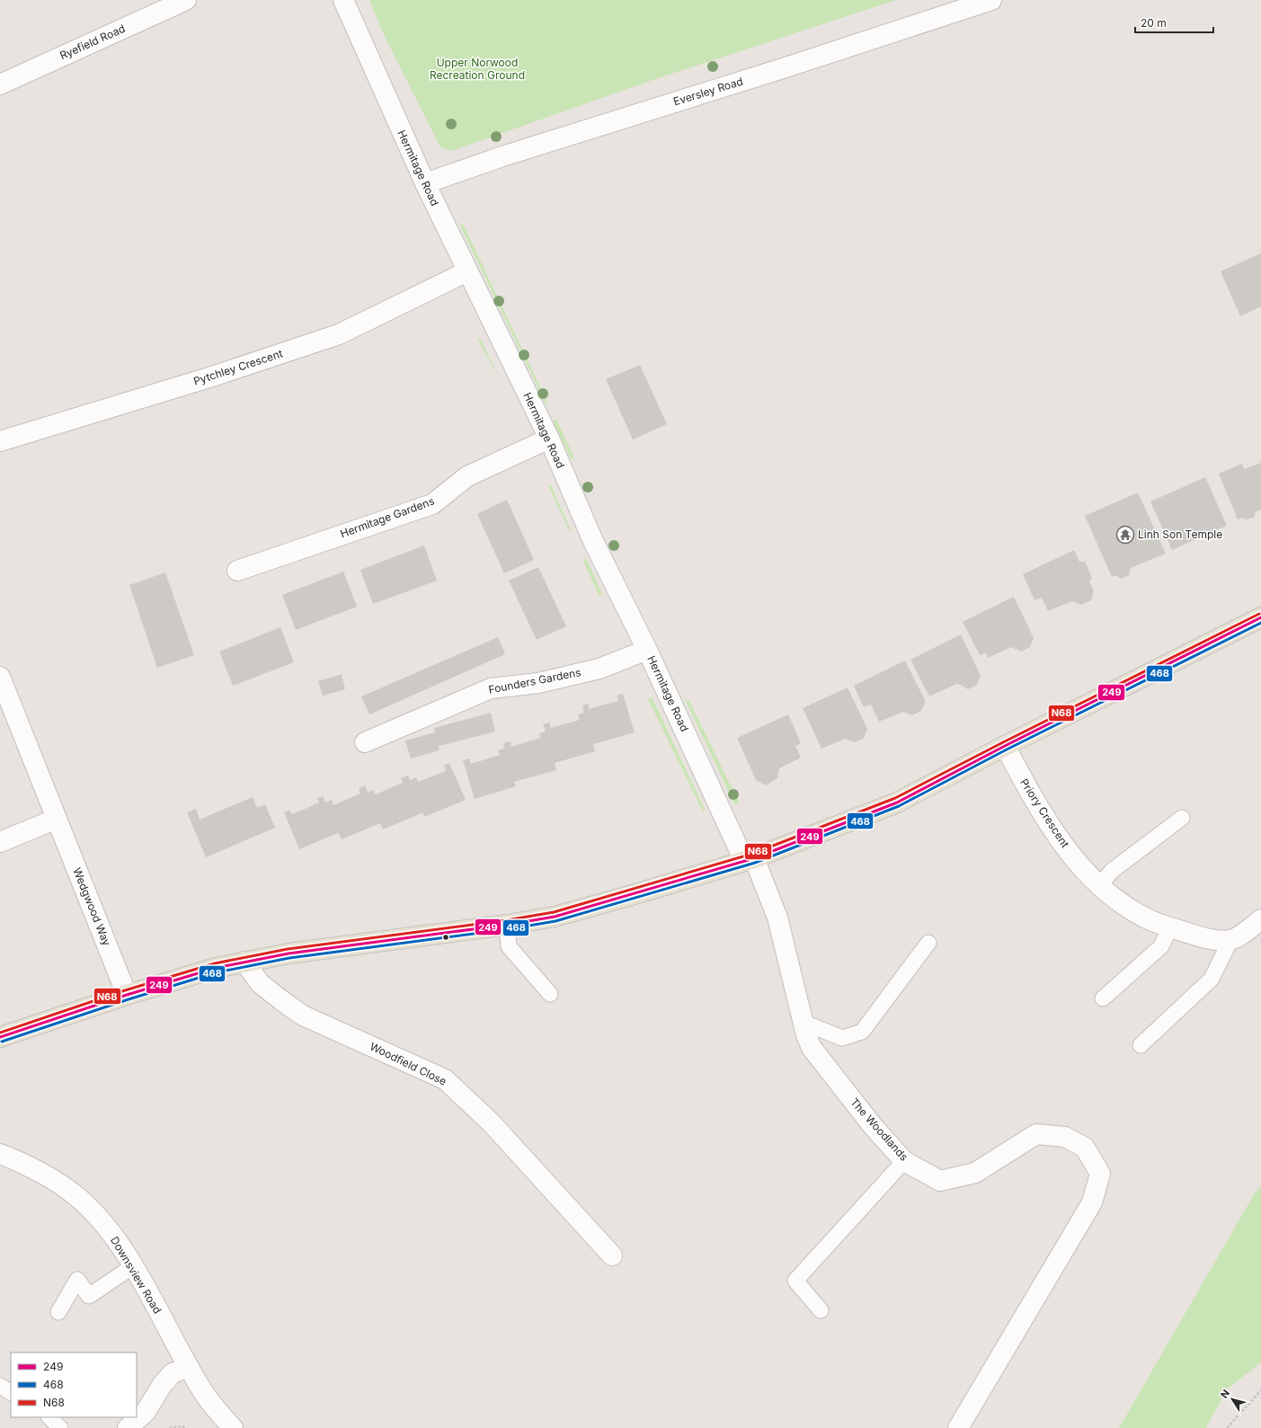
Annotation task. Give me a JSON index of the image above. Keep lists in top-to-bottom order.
{
  "streets": {
    "street": [
      "Ryefield Road",
      "Eversley Road",
      "Hermitage Road",
      "Pytchley Crescent",
      "Hermitage Gardens",
      "Founders Gardens",
      "Priory Crescent",
      "Wedgwood Way",
      "Woodfield Close",
      "The Woodlands",
      "Downsview Road"
    ]
  },
  "crossings": [
    ["Eversley Road", "Hermitage Road"],
    ["Hermitage Road", "Pytchley Crescent"],
    ["Hermitage Road", "Hermitage Gardens"],
    ["Hermitage Road", "Founders Gardens"],
    ["Hermitage Road", "The Woodlands"]
  ],
  "parks": ["Upper Norwood Recreation Ground"],
  "places": {
    "temple": ["Linh Son Temple"]
  },
  "lines": ["transit line N68", "transit line 249", "transit line 468"],
  "legend": ["249", "468", "N68"],
  "scale_bar": "20 m",
  "north": "top left"
}
